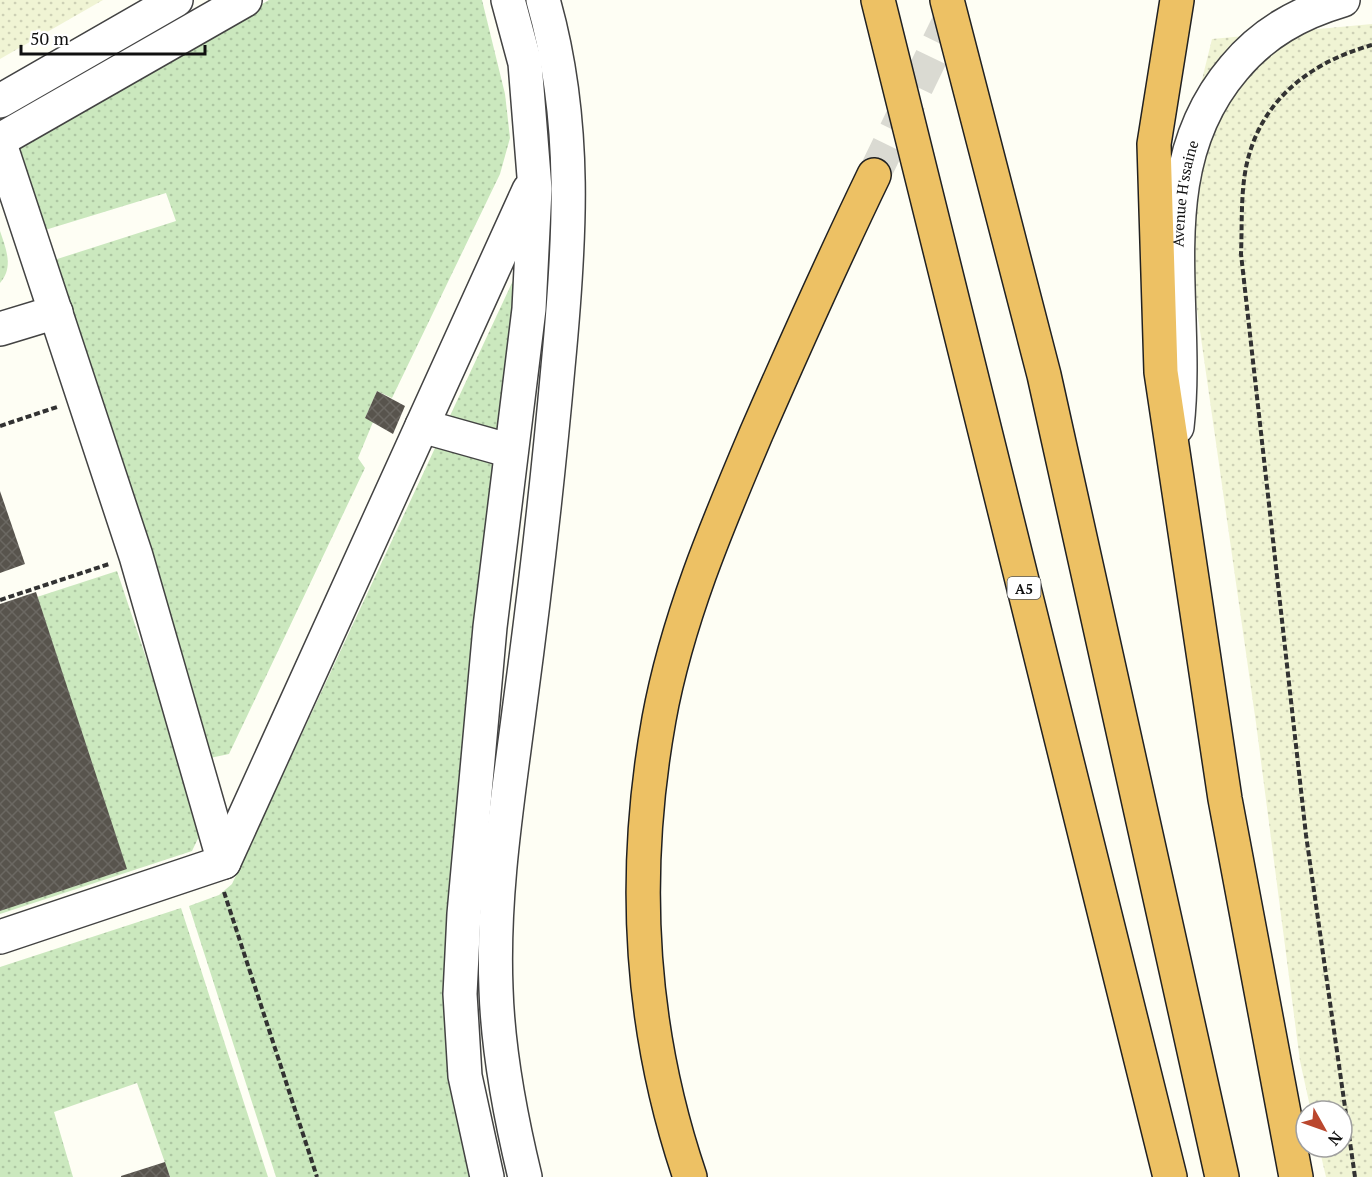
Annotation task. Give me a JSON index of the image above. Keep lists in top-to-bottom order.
{
  "streets": {
    "highway": ["A5"],
    "street": ["Avenue H'ssaine"]
  },
  "scale_bar": "50 m",
  "north": "bottom right"
}
